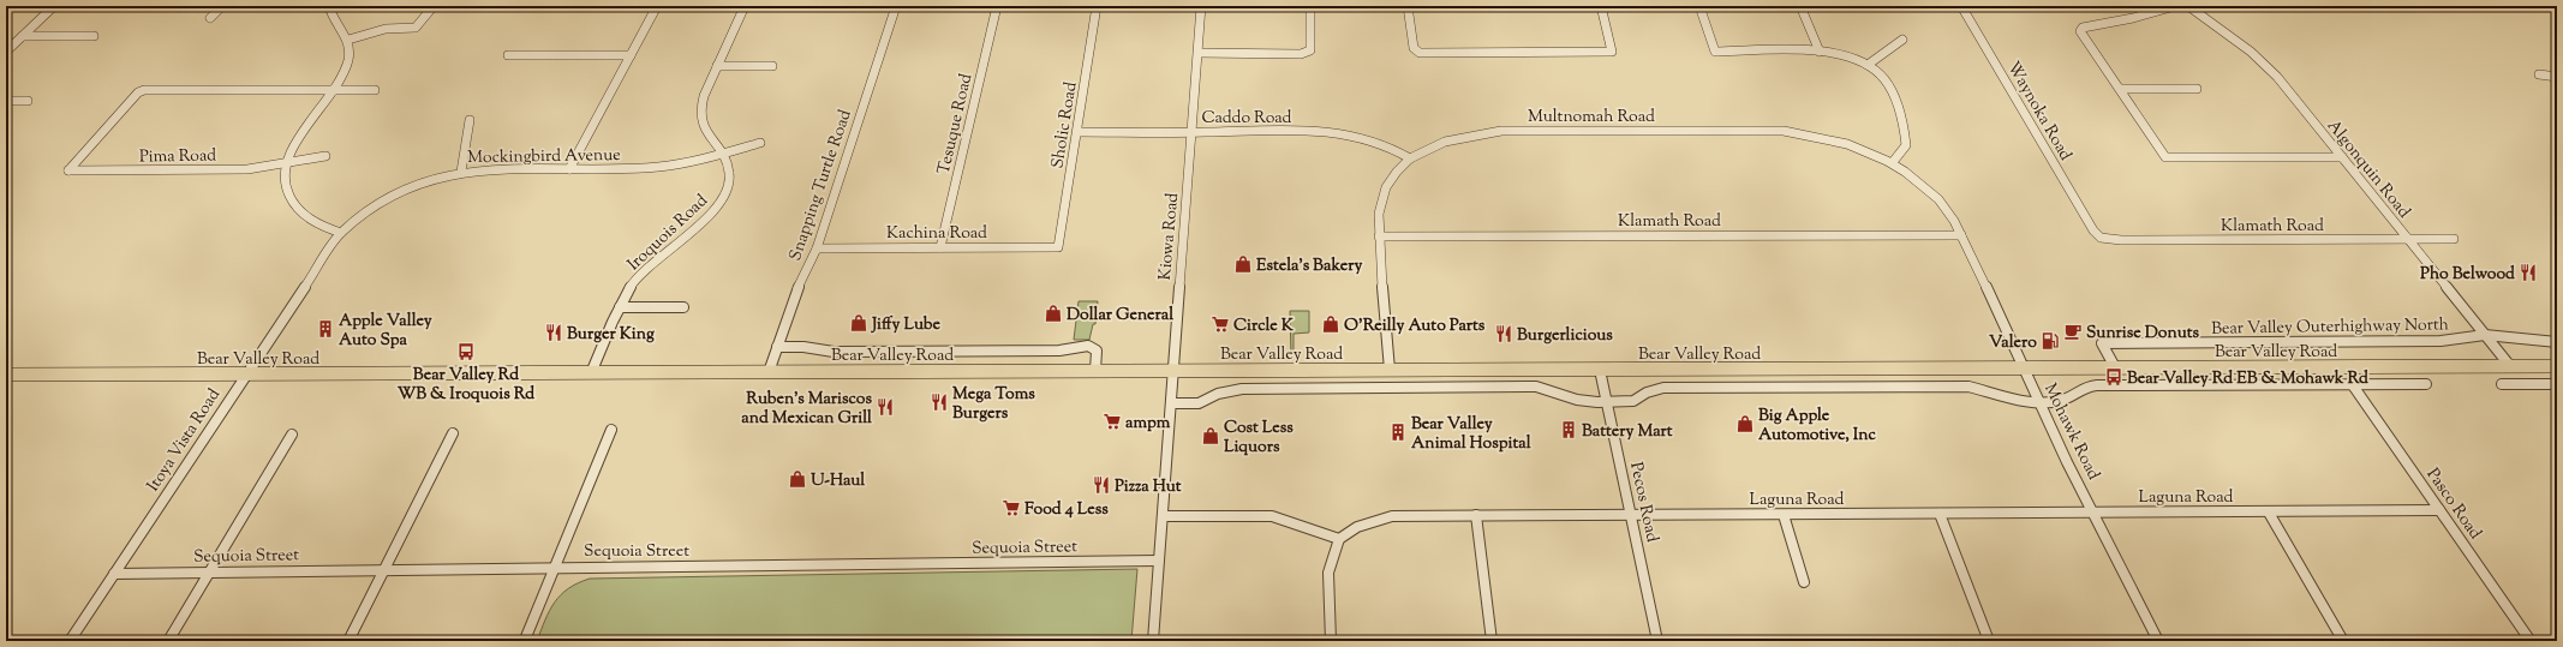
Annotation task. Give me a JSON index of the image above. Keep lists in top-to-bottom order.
{
  "streets": {
    "main road": ["Bear Valley Road"],
    "street": [
      "Waynoka Road",
      "Multnomah Road",
      "Caddo Road",
      "Tesuque Road",
      "Sholic Road",
      "Pima Road",
      "Mockingbird Avenue",
      "Algonquin Road",
      "Snapping Turtle Road",
      "Klamath Road",
      "Iroquois Road",
      "Kachina Road",
      "Kiowa Road",
      "Bear Valley Outerhighway North",
      "Mohawk Road",
      "Itoya Vista Road",
      "Laguna Road",
      "Pecos Road",
      "Pasco Road",
      "Sequoia Street"
    ]
  },
  "crossings": [
    ["Waynoka Road", "Klamath Road"],
    ["Multnomah Road", "Caddo Road"],
    ["Multnomah Road", "Klamath Road"],
    ["Multnomah Road", "Bear Valley Road"],
    ["Multnomah Road", "Mohawk Road"],
    ["Caddo Road", "Sholic Road"],
    ["Caddo Road", "Kiowa Road"],
    ["Tesuque Road", "Kachina Road"],
    ["Sholic Road", "Kachina Road"],
    ["Mockingbird Avenue", "Iroquois Road"],
    ["Mockingbird Avenue", "Itoya Vista Road"],
    ["Algonquin Road", "Klamath Road"],
    ["Algonquin Road", "Bear Valley Outerhighway North"],
    ["Algonquin Road", "Bear Valley Road"],
    ["Snapping Turtle Road", "Kachina Road"],
    ["Snapping Turtle Road", "Bear Valley Road"],
    ["Klamath Road", "Mohawk Road"],
    ["Iroquois Road", "Bear Valley Road"],
    ["Kiowa Road", "Bear Valley Road"],
    ["Kiowa Road", "Sequoia Street"],
    ["Bear Valley Outerhighway North", "Bear Valley Road"],
    ["Bear Valley Road", "Mohawk Road"],
    ["Bear Valley Road", "Itoya Vista Road"],
    ["Bear Valley Road", "Pecos Road"],
    ["Mohawk Road", "Laguna Road"],
    ["Itoya Vista Road", "Sequoia Street"],
    ["Laguna Road", "Pecos Road"],
    ["Laguna Road", "Pasco Road"]
  ],
  "places": {
    "shop": [
      "Estela's Bakery",
      "Dollar General",
      "Jiffy Lube",
      "O'Reilly Auto Parts",
      "Big Apple Automotive, Inc",
      "Cost Less Liquors",
      "U-Haul"
    ],
    "restaurant": [
      "Pho Belwood",
      "Burger King",
      "Burgerlicious",
      "Mega Toms Burgers",
      "Ruben's Mariscos and Mexican Grill",
      "Pizza Hut"
    ],
    "supermarket": ["Circle K", "ampm", "Food 4 Less"],
    "building": ["Apple Valley Auto Spa", "Battery Mart", "Bear Valley Animal Hospital"],
    "cafe": ["Sunrise Donuts"],
    "fuel station": ["Valero"],
    "bus stop": ["Bear Valley Rd WB & Iroquois Rd", "Bear Valley Rd EB & Mohawk Rd"]
  }
}
